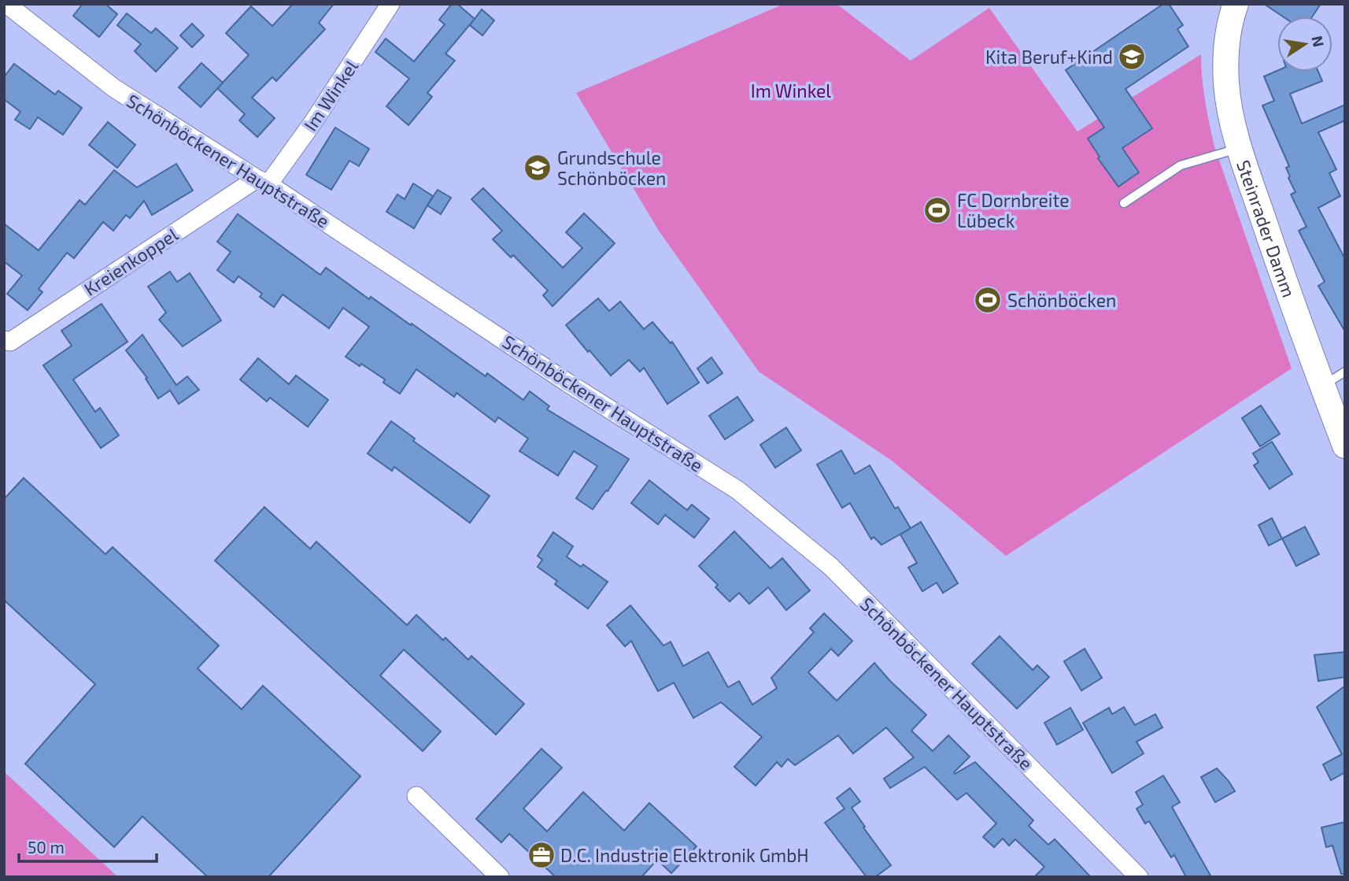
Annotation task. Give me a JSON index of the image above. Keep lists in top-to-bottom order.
{
  "streets": {
    "main road": ["Steinrader Damm"],
    "street": ["Im Winkel", "Schönböckener Hauptstraße", "Kreienkoppel"]
  },
  "crossings": [
    ["Im Winkel", "Schönböckener Hauptstraße"],
    ["Im Winkel", "Kreienkoppel"],
    ["Schönböckener Hauptstraße", "Kreienkoppel"]
  ],
  "parks": ["Im Winkel"],
  "places": {
    "school or university": ["Kita Beruf+Kind", "Grundschule Schönböcken"],
    "sports": ["FC Dornbreite Lübeck", "Schönböcken"],
    "office": ["D.C. Industrie Elektronik GmbH"]
  },
  "scale_bar": "50 m",
  "north": "right"
}
